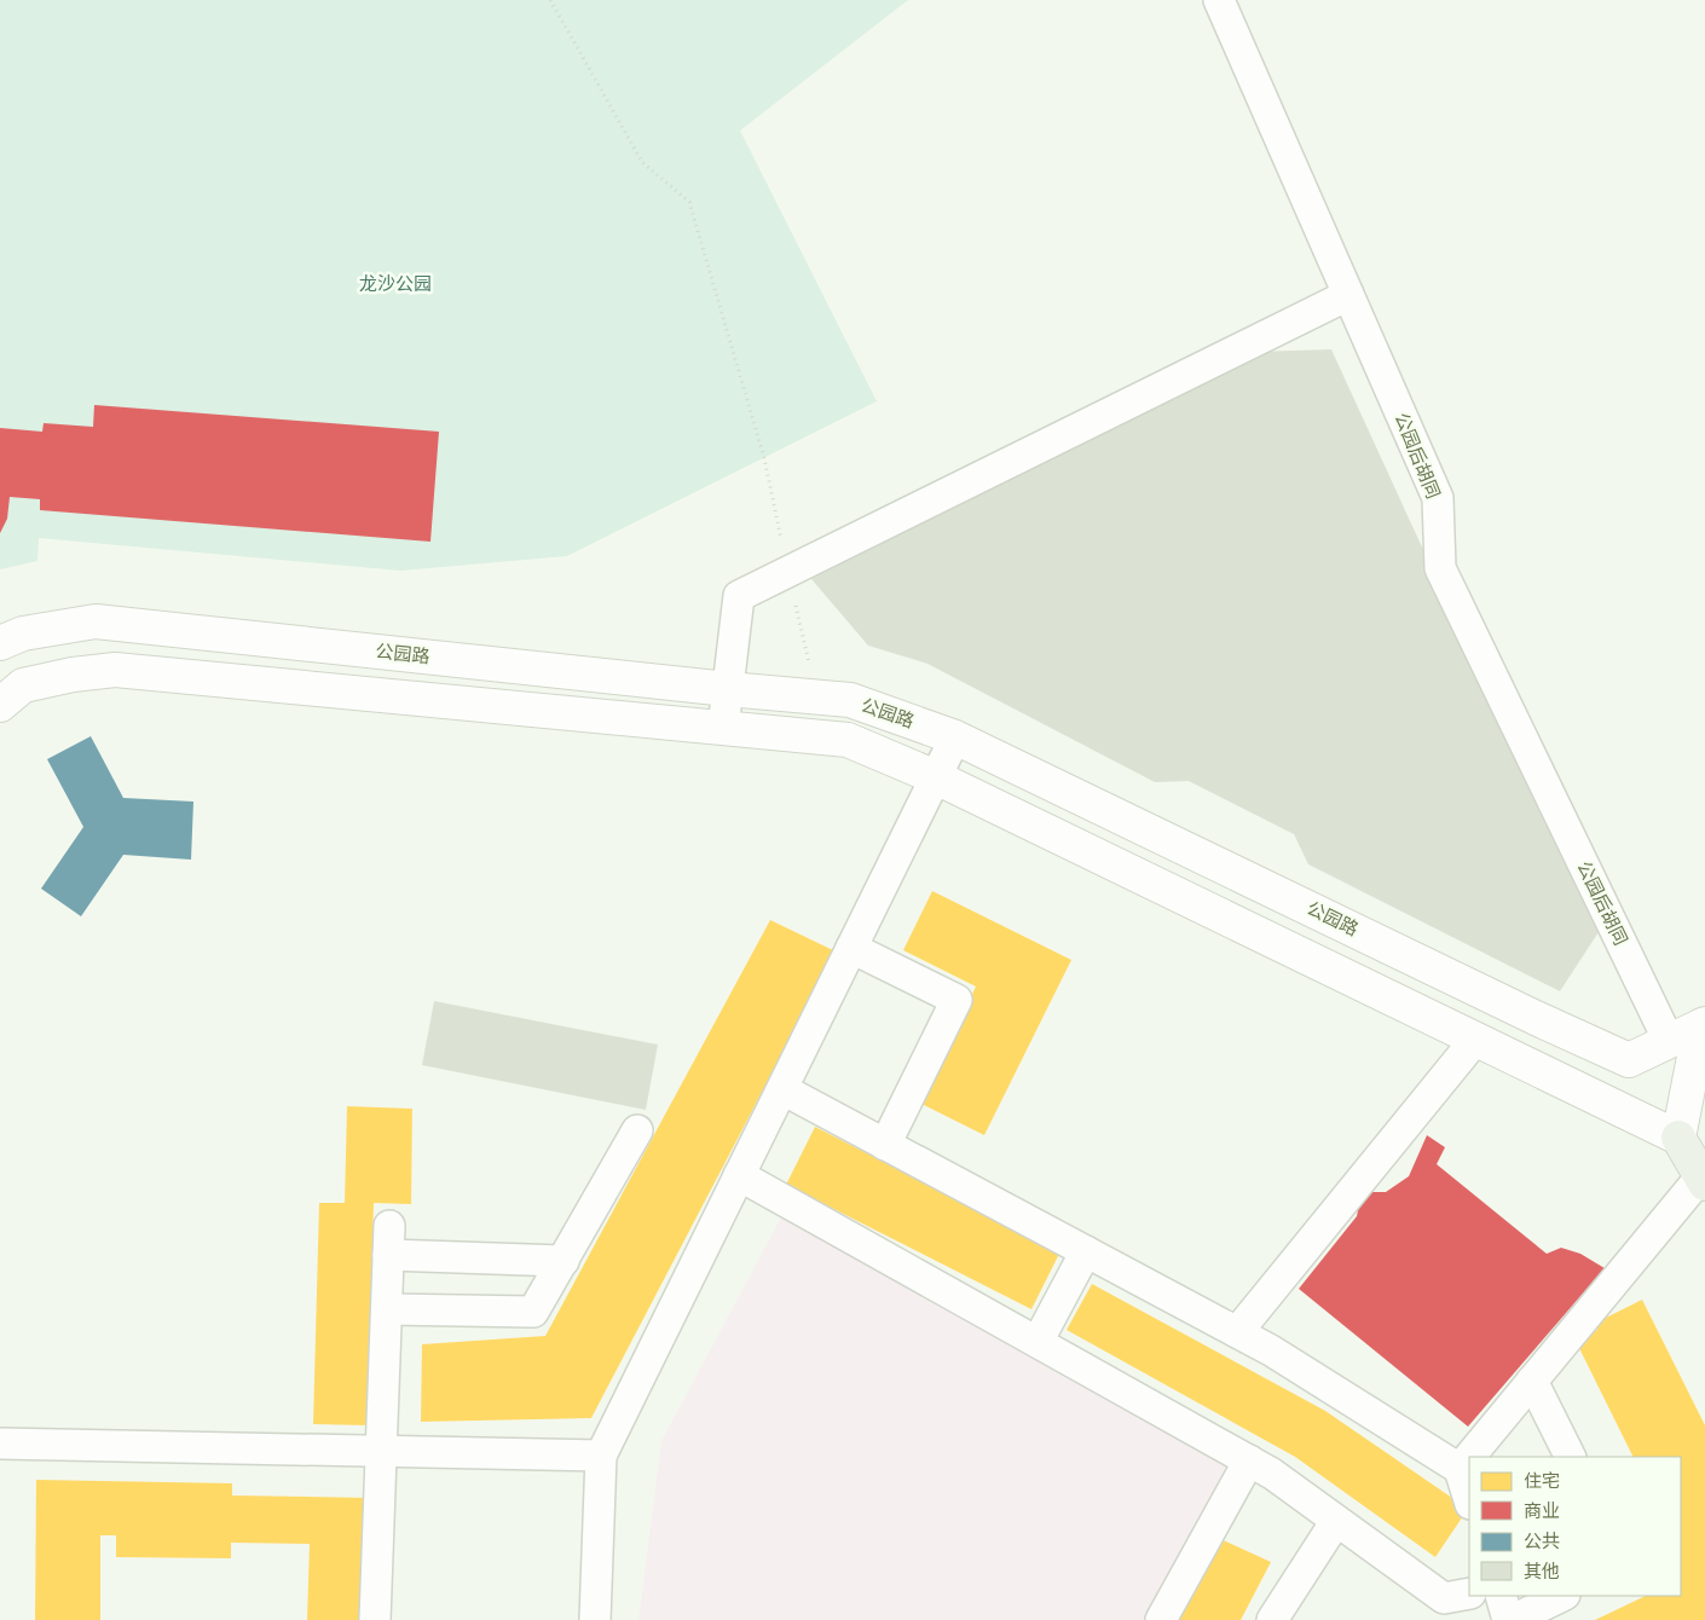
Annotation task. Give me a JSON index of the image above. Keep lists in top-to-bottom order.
{
  "streets": {
    "main road": ["公园路"],
    "street": ["公园后胡同"]
  },
  "crossings": [
    ["公园后胡同", "公园路"]
  ],
  "parks": ["龙沙公园"],
  "legend": [
    "住宅",
    "商业",
    "公共",
    "其他"
  ]
}
